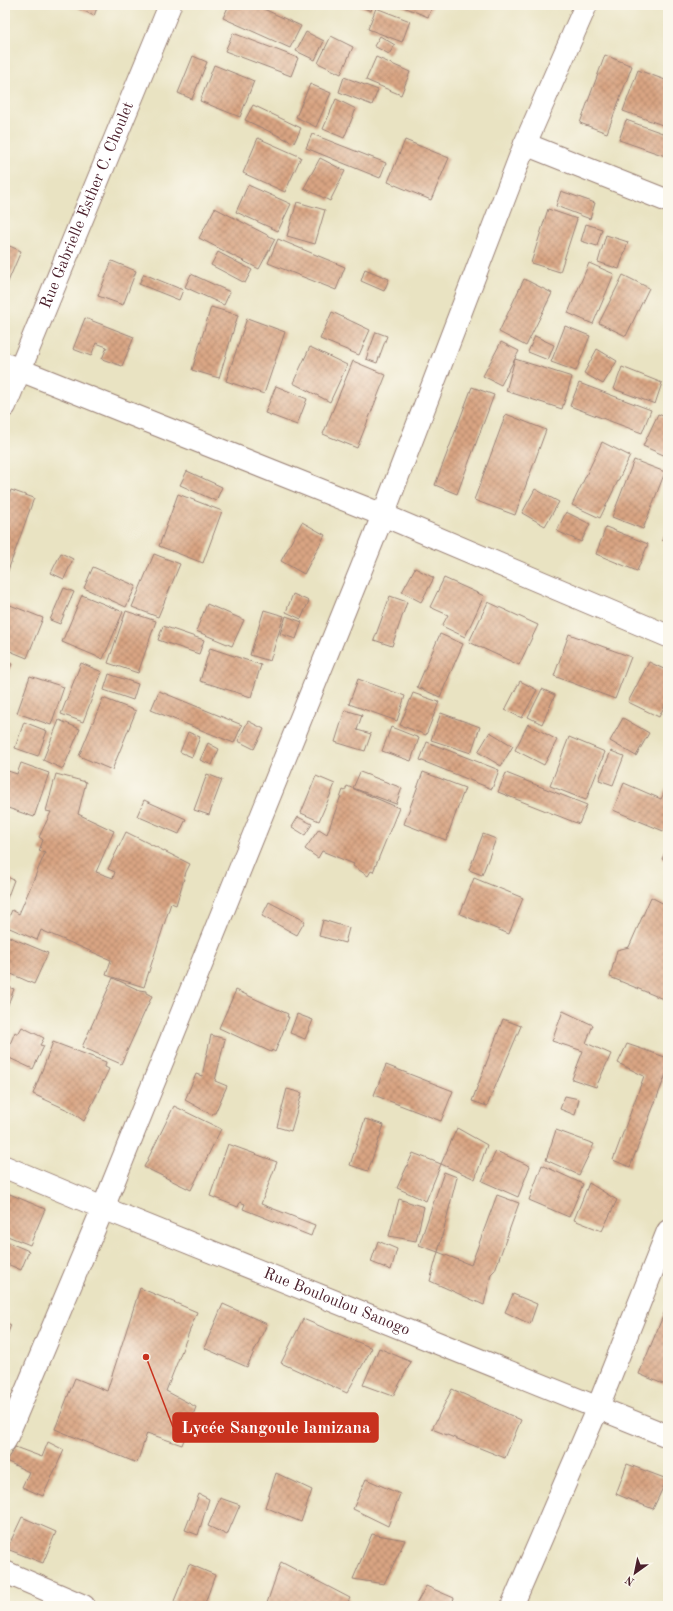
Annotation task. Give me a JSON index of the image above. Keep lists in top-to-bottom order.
{
  "streets": {
    "street": ["Rue Gabrielle Esther C. Choulet", "Rue Bouloulou Sanogo"]
  },
  "places": ["Lycée Sangoule lamizana"],
  "north": "bottom left"
}
